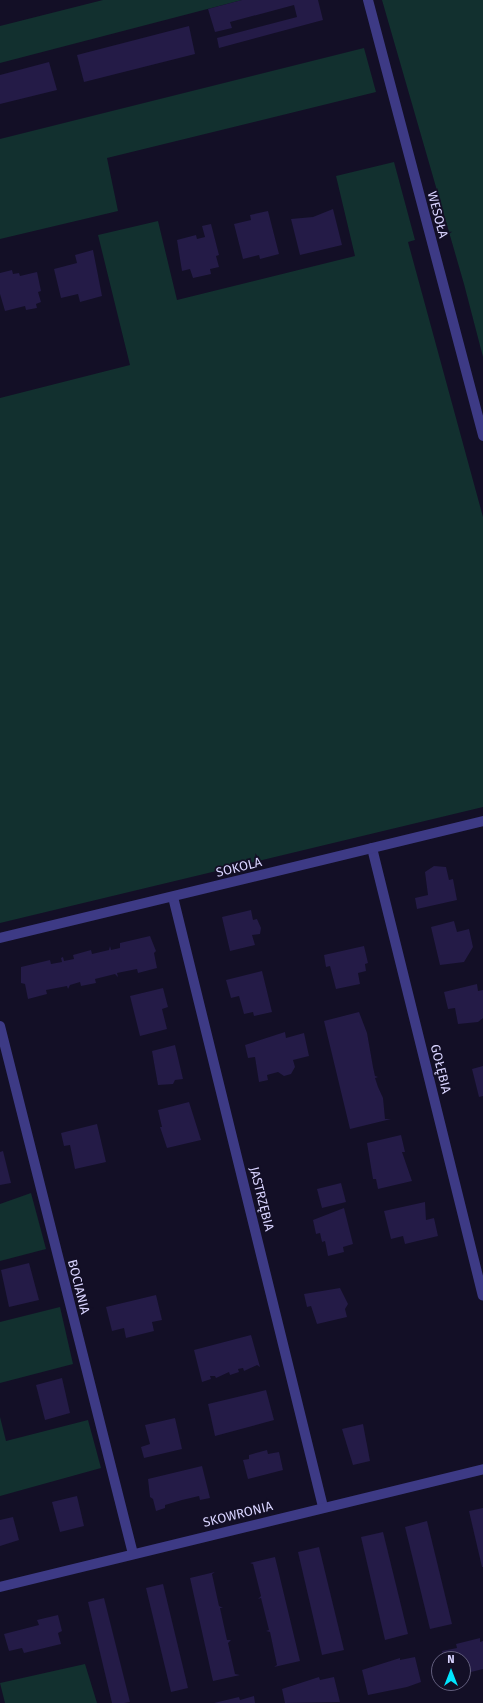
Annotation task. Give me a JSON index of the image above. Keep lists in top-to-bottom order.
{
  "streets": {
    "street": [
      "WESOŁA",
      "SOKOLA",
      "GOŁĘBIA",
      "JASTRZĘBIA",
      "BOCIANIA",
      "SKOWRONIA"
    ]
  },
  "crossings": [
    ["SOKOLA", "GOŁĘBIA"],
    ["SOKOLA", "JASTRZĘBIA"],
    ["JASTRZĘBIA", "SKOWRONIA"],
    ["BOCIANIA", "SKOWRONIA"]
  ],
  "north": "top"
}
